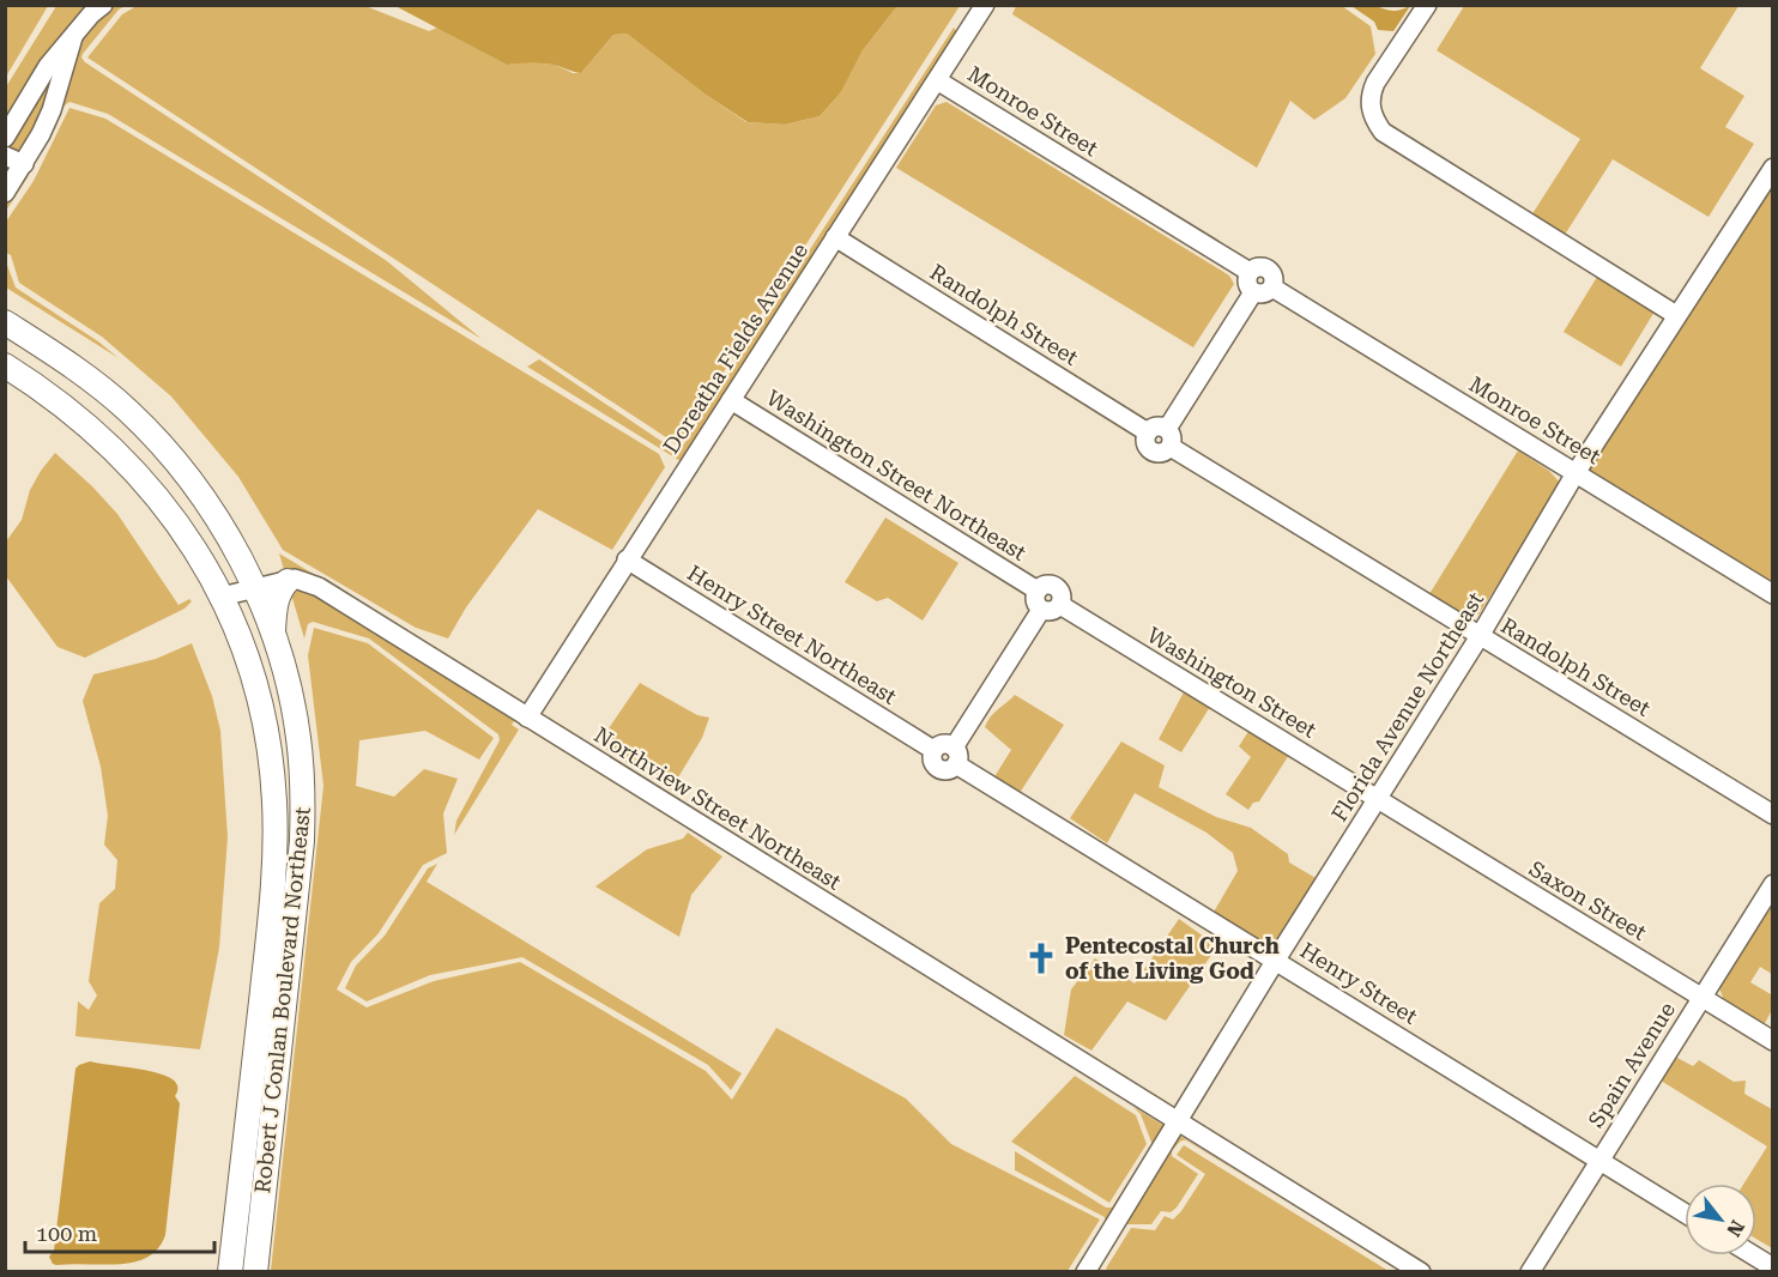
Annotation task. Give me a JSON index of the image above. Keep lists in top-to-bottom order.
{
  "streets": {
    "main road": ["Robert J Conlan Boulevard Northeast"],
    "street": [
      "Monroe Street",
      "Randolph Street",
      "Doreatha Fields Avenue",
      "Washington Street Northeast",
      "Henry Street Northeast",
      "Washington Street",
      "Florida Avenue Northeast",
      "Northview Street Northeast",
      "Saxon Street",
      "Henry Street",
      "Spain Avenue"
    ]
  },
  "crossings": [
    ["Monroe Street", "Doreatha Fields Avenue"],
    ["Monroe Street", "Florida Avenue Northeast"],
    ["Randolph Street", "Doreatha Fields Avenue"],
    ["Randolph Street", "Florida Avenue Northeast"],
    ["Doreatha Fields Avenue", "Washington Street Northeast"],
    ["Doreatha Fields Avenue", "Henry Street Northeast"],
    ["Doreatha Fields Avenue", "Northview Street Northeast"],
    ["Washington Street Northeast", "Washington Street"],
    ["Henry Street Northeast", "Henry Street"],
    ["Washington Street", "Florida Avenue Northeast"],
    ["Washington Street", "Saxon Street"],
    ["Florida Avenue Northeast", "Northview Street Northeast"],
    ["Florida Avenue Northeast", "Saxon Street"],
    ["Florida Avenue Northeast", "Henry Street"],
    ["Northview Street Northeast", "Robert J Conlan Boulevard Northeast"],
    ["Saxon Street", "Spain Avenue"],
    ["Henry Street", "Spain Avenue"]
  ],
  "places": {
    "church": ["Pentecostal Church of the Living God"]
  },
  "scale_bar": "100 m",
  "north": "bottom right"
}
